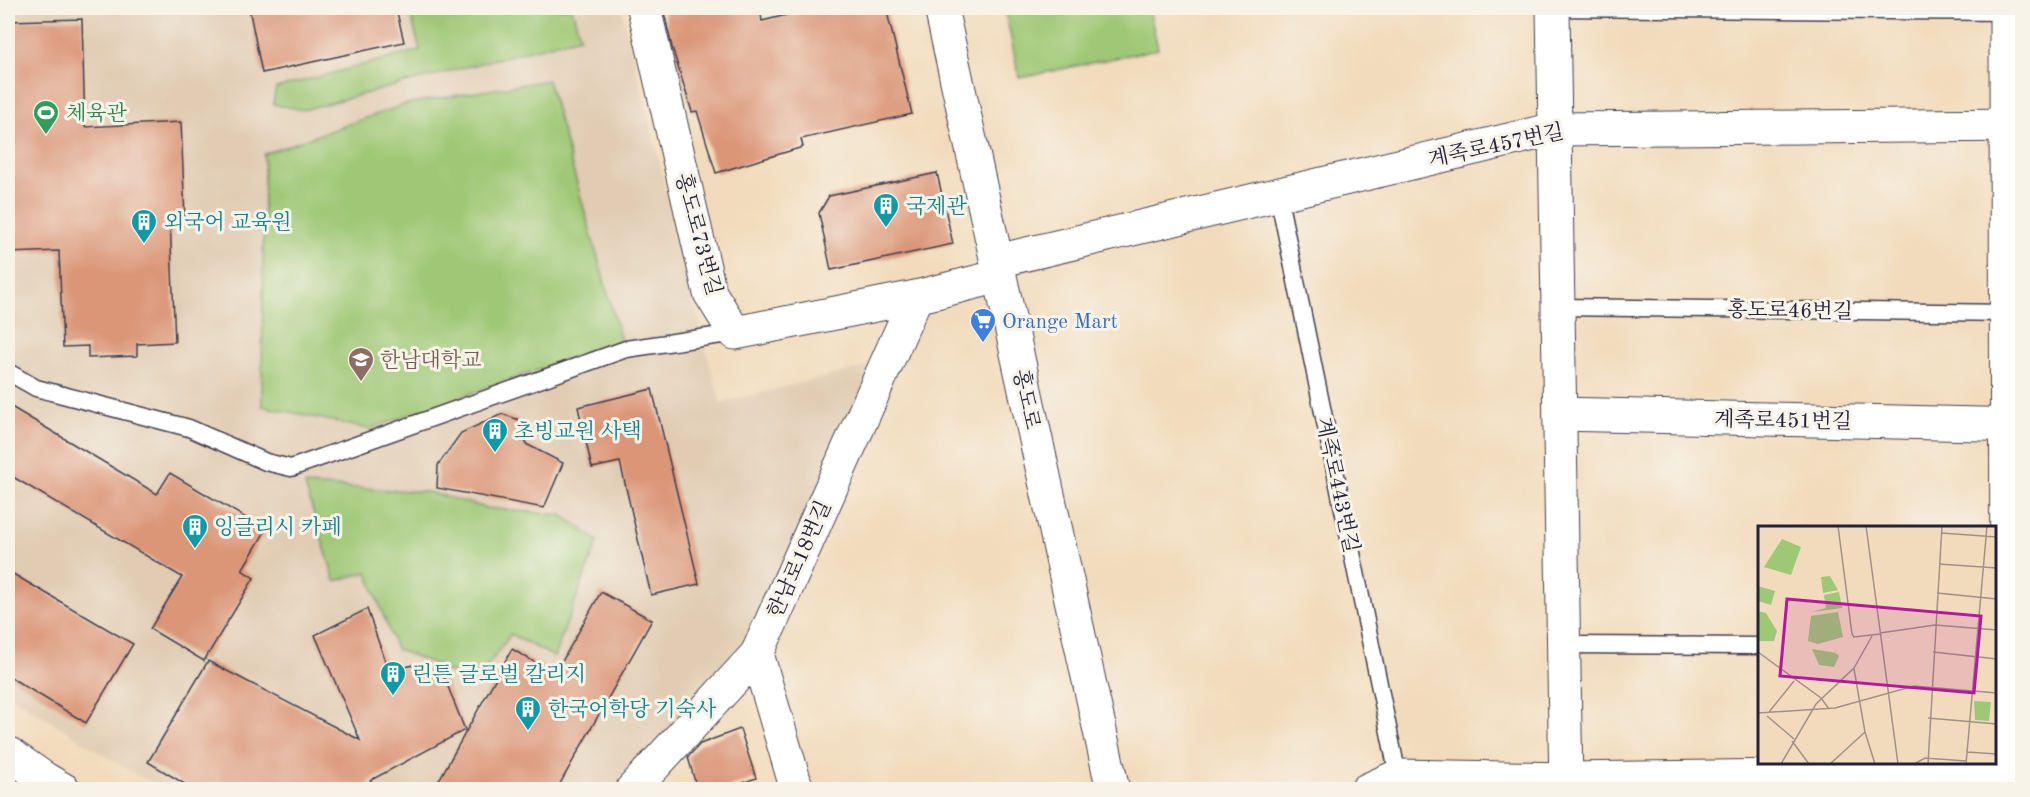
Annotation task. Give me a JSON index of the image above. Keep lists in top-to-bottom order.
{
  "streets": {
    "street": [
      "계족로457번길",
      "홍도로73번길",
      "홍도로",
      "계족로451번길",
      "한남로18번길"
    ],
    "lane": ["홍도로46번길", "계족로443번길"]
  },
  "crossings": [
    ["계족로457번길", "홍도로"],
    ["계족로457번길", "계족로443번길"]
  ],
  "places": {
    "sports": ["체육관"],
    "building": [
      "국제관",
      "외국어 교육원",
      "초빙교원 사택",
      "잉글리시 카페",
      "린튼 글로벌 칼리지",
      "한국어학당 기숙사"
    ],
    "supermarket": ["Orange Mart"],
    "school or university": ["한남대학교"]
  }
}
